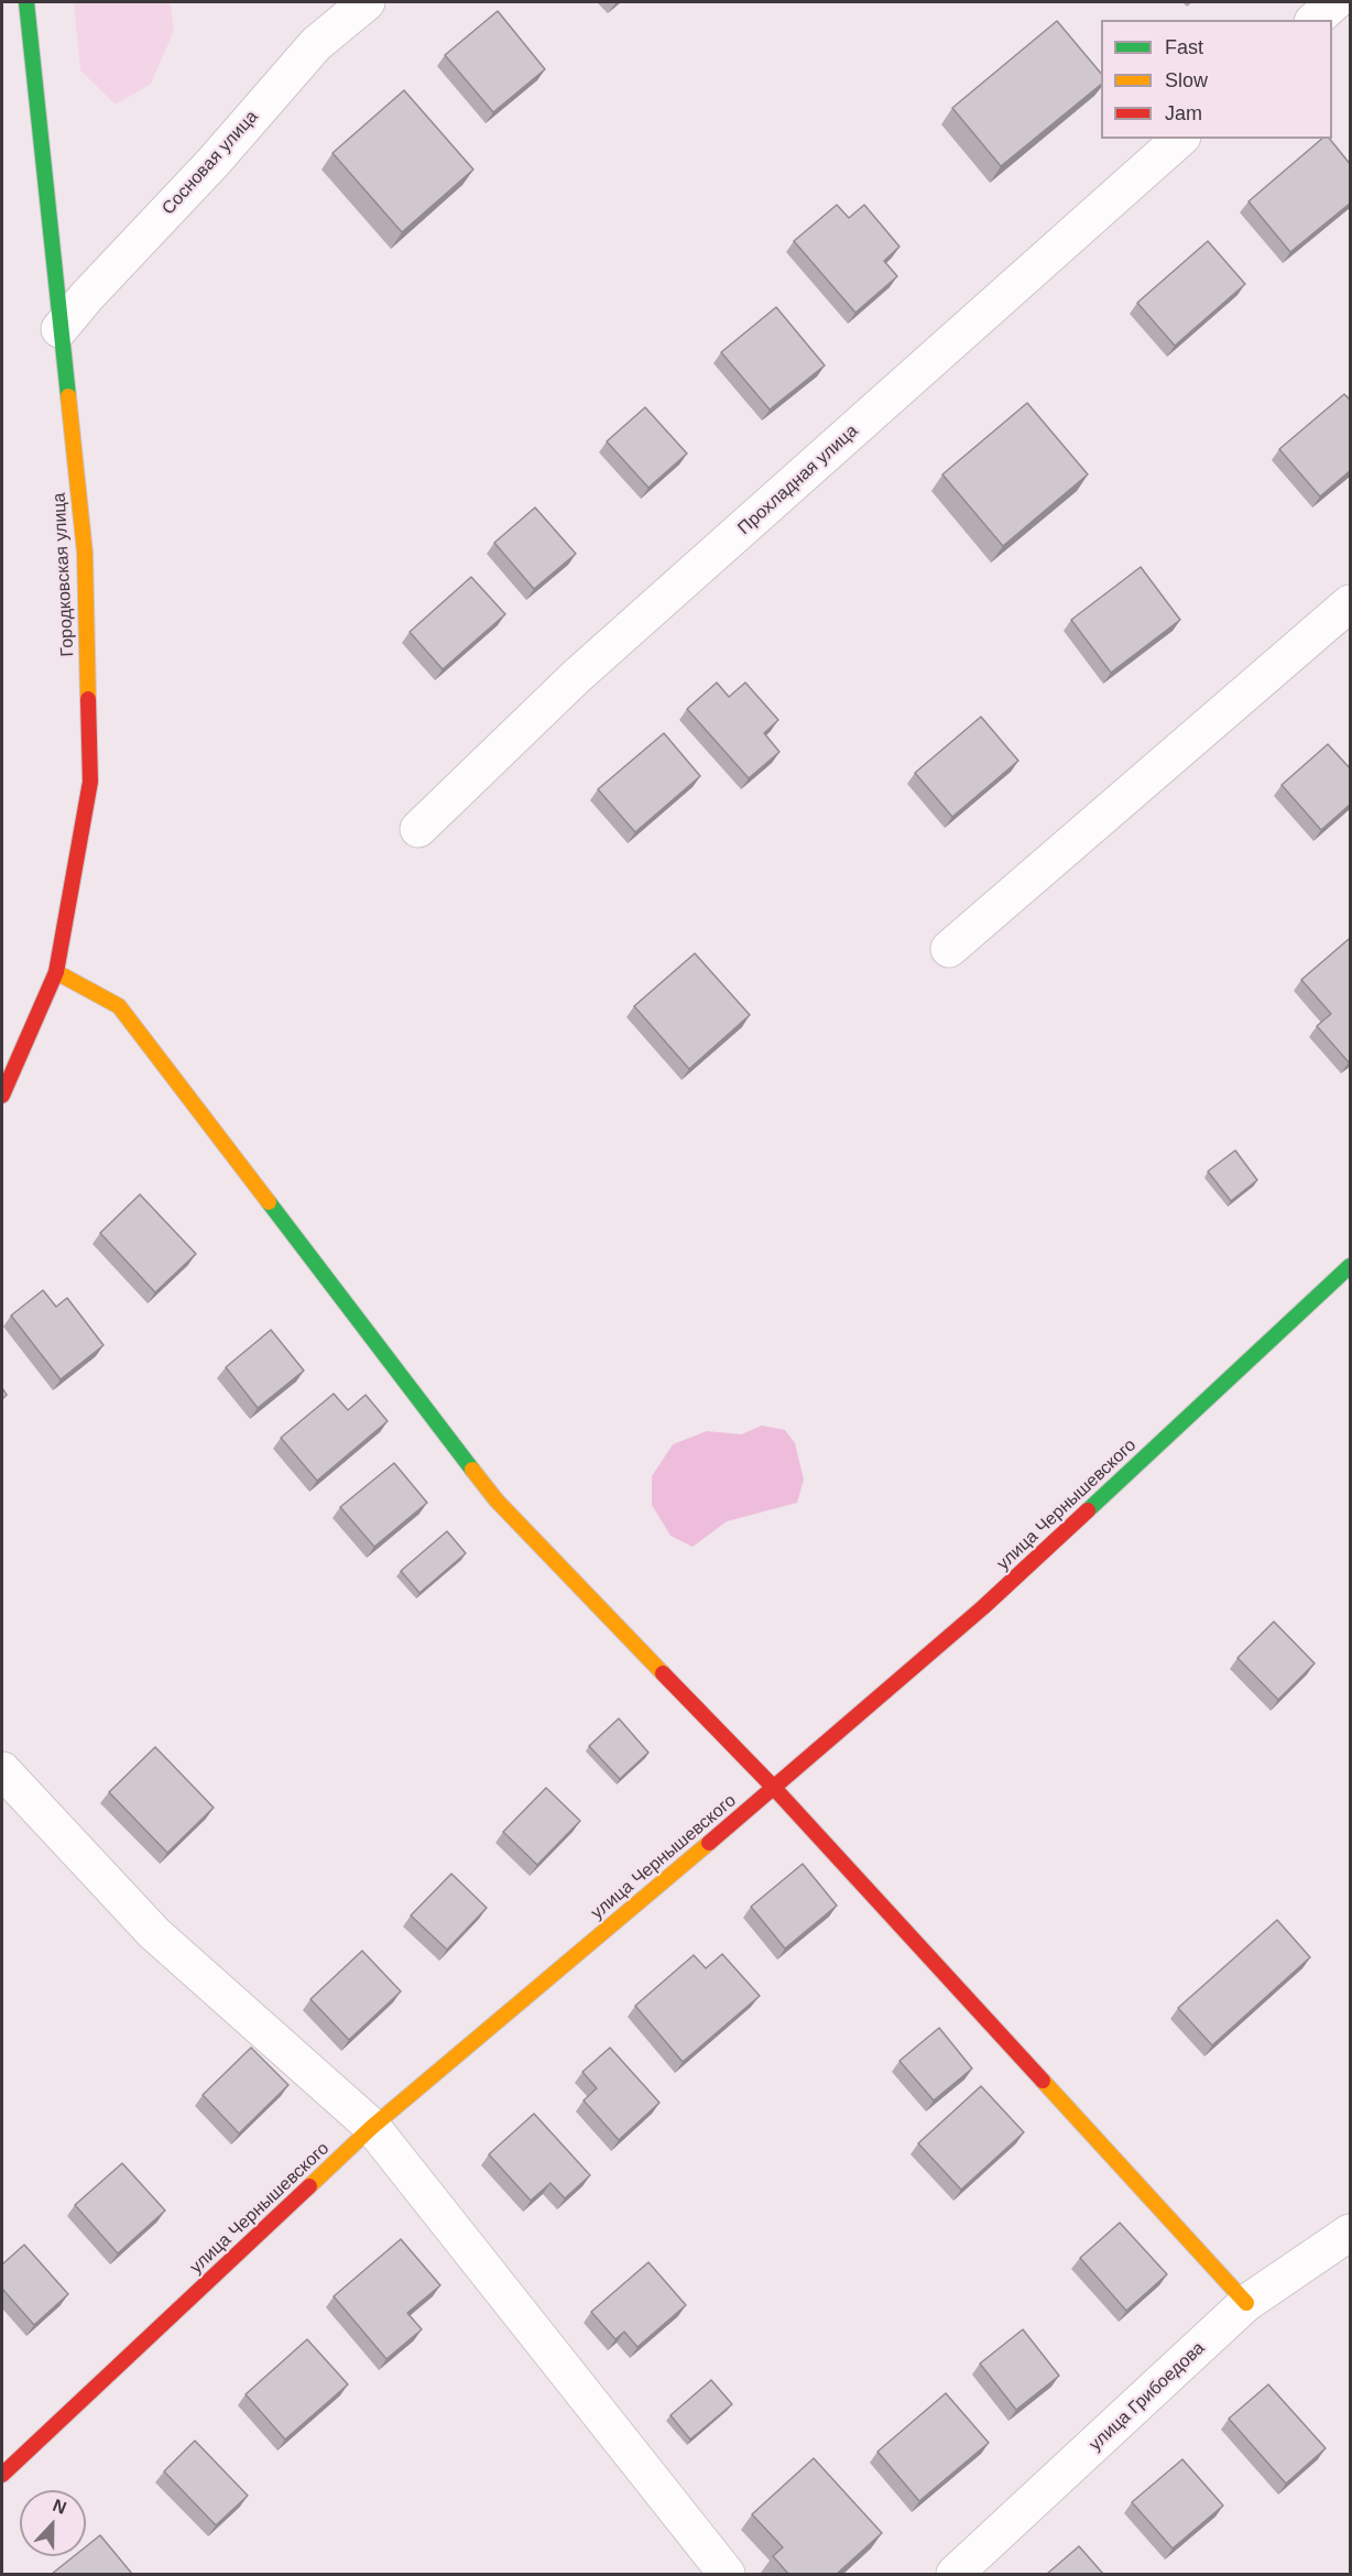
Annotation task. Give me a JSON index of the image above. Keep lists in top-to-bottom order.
{
  "streets": {
    "street": [
      "Сосновая улица",
      "Прохладная улица",
      "Городковская улица",
      "улица Чернышевского",
      "улица Грибоедова"
    ]
  },
  "crossings": [
    ["Сосновая улица", "Городковская улица"]
  ],
  "legend": ["Fast", "Slow", "Jam"],
  "north": "top"
}
